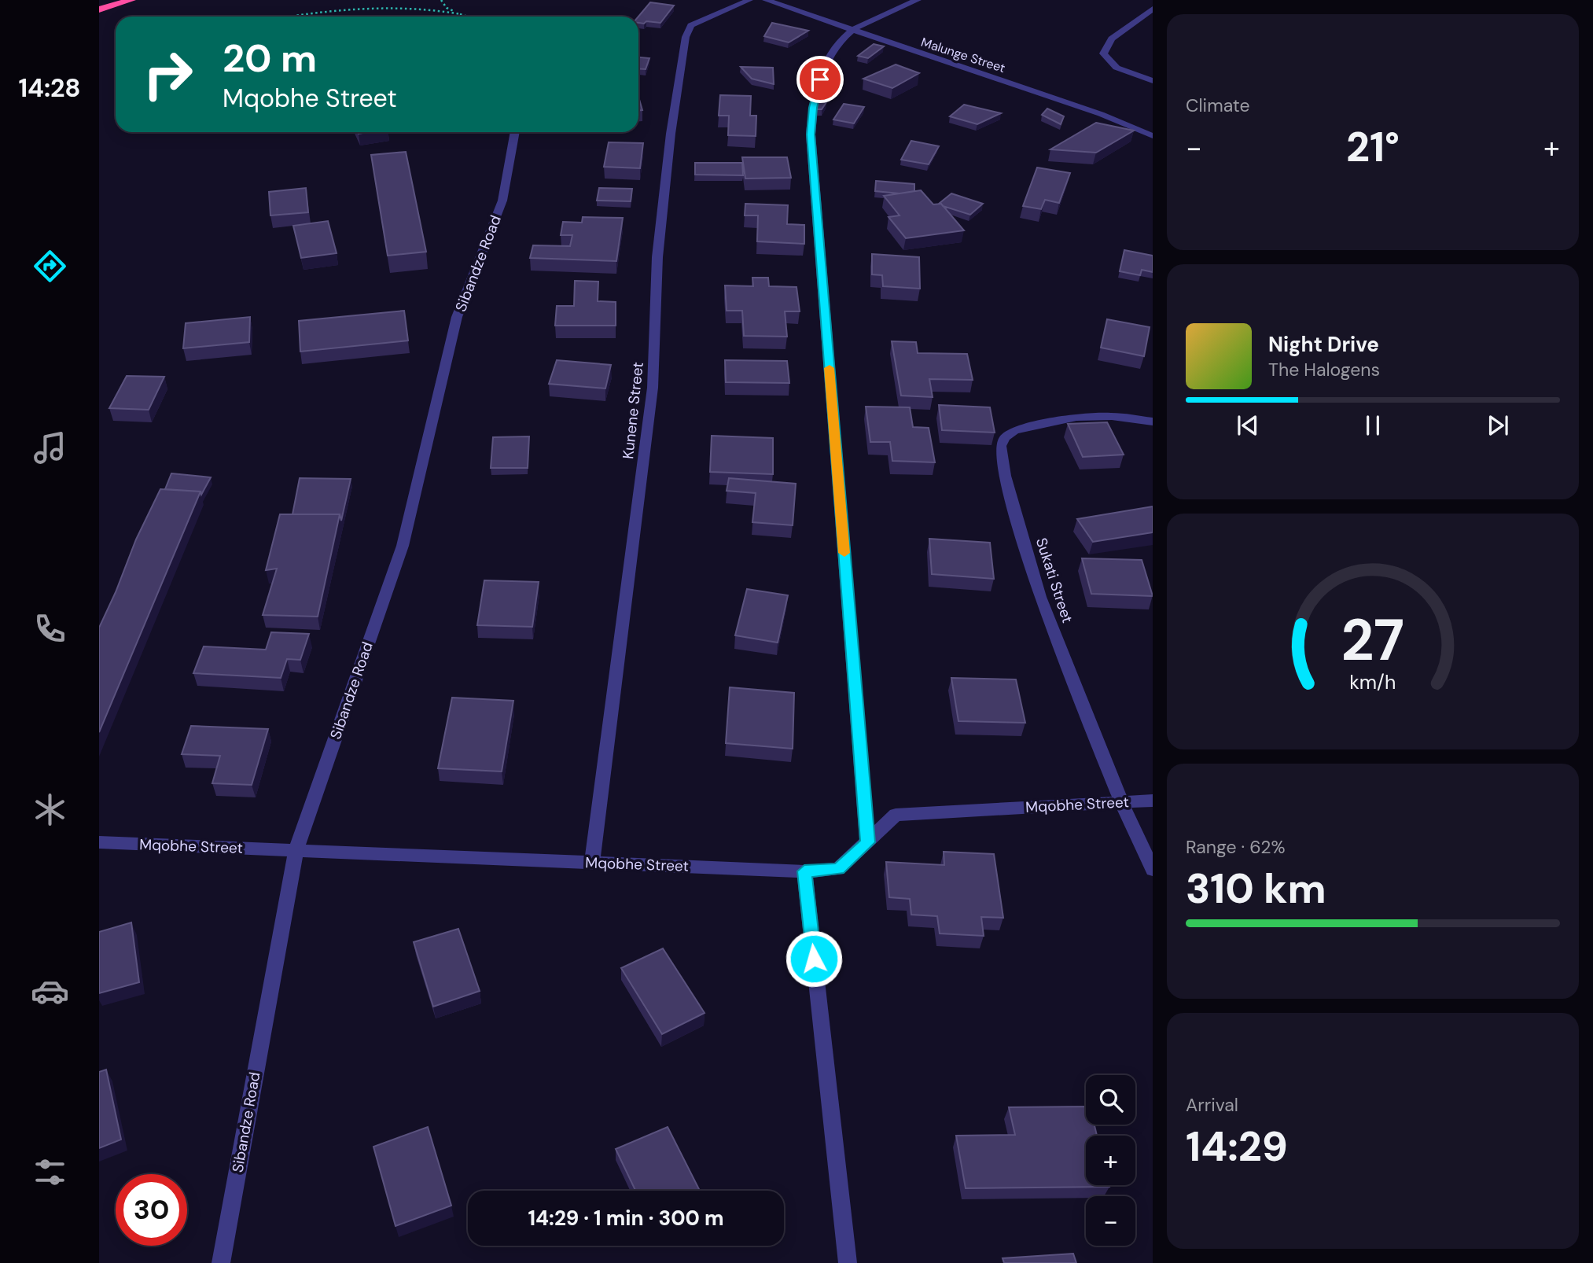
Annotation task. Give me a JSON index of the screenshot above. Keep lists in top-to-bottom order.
{
  "streets": {
    "street": [
      "Malunge Street",
      "Sibandze Road",
      "Kunene Street",
      "Sukati Street",
      "Mqobhe Street"
    ]
  },
  "crossings": [
    ["Sibandze Road", "Mqobhe Street"],
    ["Kunene Street", "Mqobhe Street"],
    ["Sukati Street", "Mqobhe Street"]
  ],
  "page": {
    "tabs": "14:28",
    "tile": [
      "Climate",
      ["Range · 62%", "310 km"],
      ["Arrival", "14:29"]
    ],
    "turn": ["20 m", "Mqobhe Street"],
    "heat": ["−", "21°", "+"],
    "song": ["Night Drive", "The Halogens"],
    "map_buttons": ["+", "−"],
    "limit": "30",
    "trip": "14:29 · 1 min · 300 m",
    "gauge": ["27", "km/h"]
  }
}
